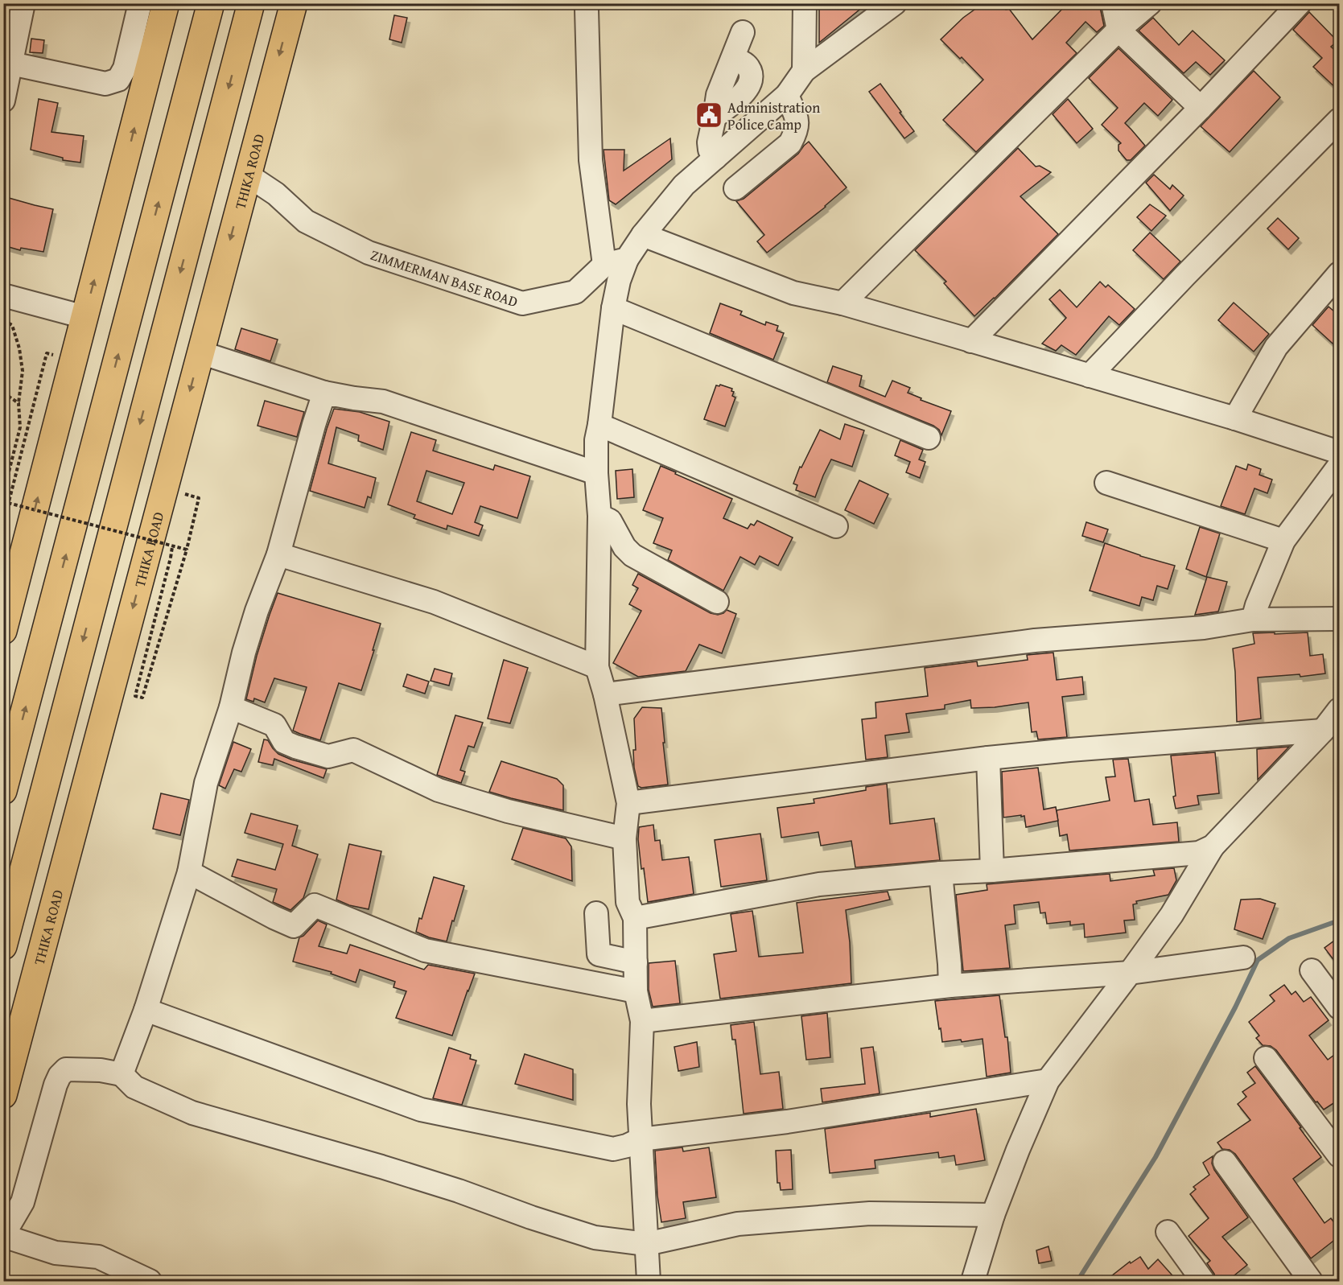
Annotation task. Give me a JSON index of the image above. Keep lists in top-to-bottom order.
{
  "streets": {
    "main road": ["THIKA ROAD"],
    "street": ["ZIMMERMAN BASE ROAD"]
  },
  "crossings": [
    ["THIKA ROAD", "ZIMMERMAN BASE ROAD"]
  ],
  "places": {
    "public building": ["Administration Police Camp"]
  }
}
